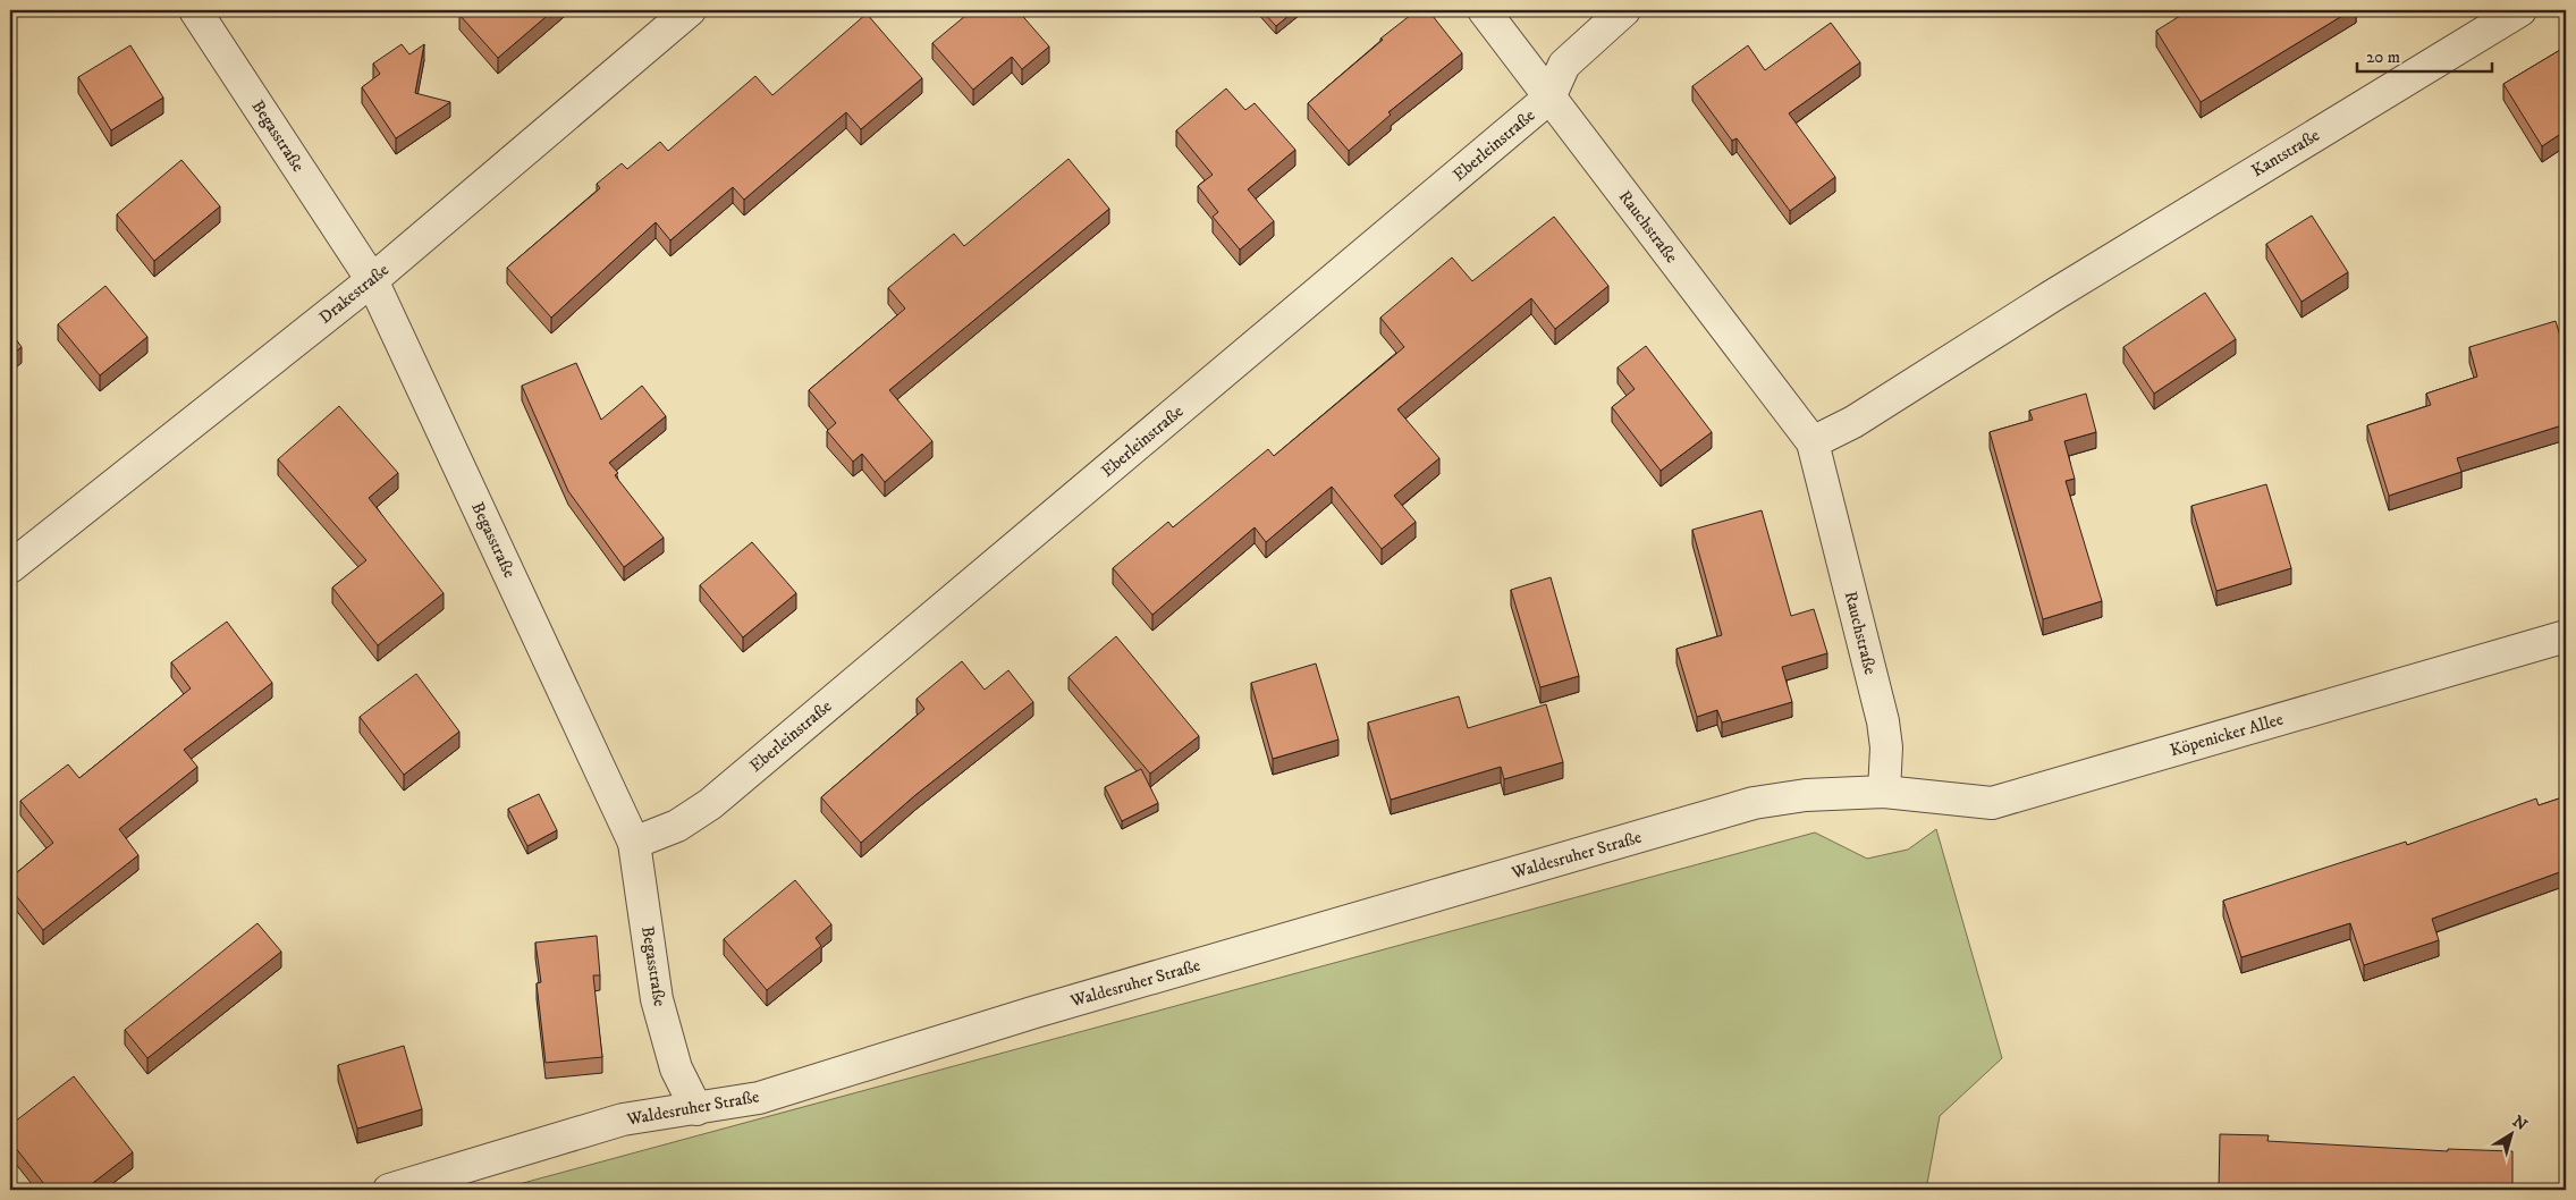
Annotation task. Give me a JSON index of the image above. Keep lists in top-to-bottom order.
{
  "streets": {
    "street": [
      "Begasstraße",
      "Eberleinstraße",
      "Kantstraße",
      "Rauchstraße",
      "Drakestraße",
      "Köpenicker Allee",
      "Waldesruher Straße"
    ]
  },
  "crossings": [
    ["Begasstraße", "Eberleinstraße"],
    ["Begasstraße", "Drakestraße"],
    ["Begasstraße", "Waldesruher Straße"],
    ["Eberleinstraße", "Rauchstraße"],
    ["Kantstraße", "Rauchstraße"],
    ["Rauchstraße", "Köpenicker Allee"],
    ["Rauchstraße", "Waldesruher Straße"],
    ["Köpenicker Allee", "Waldesruher Straße"]
  ],
  "scale_bar": "20 m",
  "north": "top right"
}
